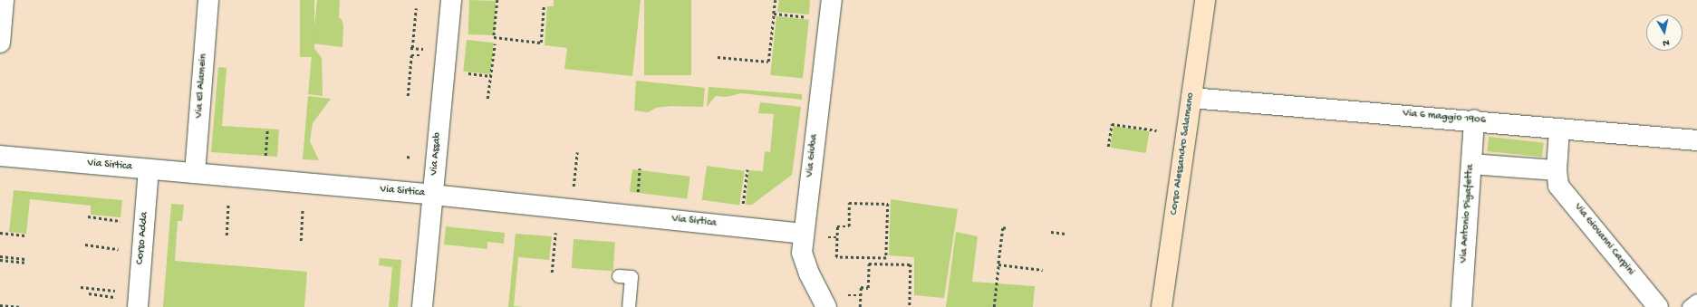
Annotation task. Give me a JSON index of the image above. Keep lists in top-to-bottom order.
{
  "streets": {
    "street": [
      "Via El Alamein",
      "Via 6 maggio 1906",
      "Via Assab",
      "Corso Alessandro Salamano",
      "Via Giuba",
      "Via Sirtica",
      "Via Antonio Pigafetta",
      "Corso Adda",
      "Via Giovanni Carpini"
    ]
  },
  "crossings": [
    ["Via El Alamein", "Via Sirtica"],
    ["Via 6 maggio 1906", "Corso Alessandro Salamano"],
    ["Via 6 maggio 1906", "Via Antonio Pigafetta"],
    ["Via 6 maggio 1906", "Via Giovanni Carpini"],
    ["Via Assab", "Via Sirtica"],
    ["Via Giuba", "Via Sirtica"],
    ["Via Sirtica", "Corso Adda"]
  ],
  "north": "bottom"
}
